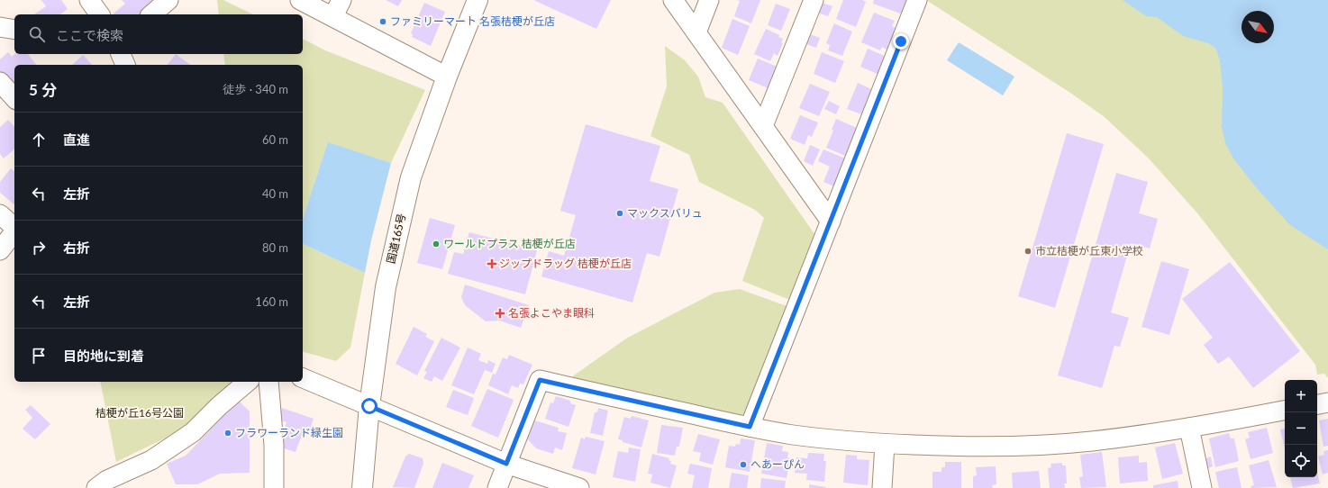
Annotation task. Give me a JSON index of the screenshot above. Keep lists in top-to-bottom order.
{
  "streets": {
    "highway": ["国道165号"]
  },
  "parks": ["桔梗が丘16号公園"],
  "places": {
    "other": [
      "ファミリーマート 名張桔梗が丘店",
      "マックスバリュ",
      "ワールドプラス 桔梗が丘店",
      "市立桔梗が丘東小学校",
      "フラワーランド緑生園",
      "へあーぴん"
    ],
    "health": ["ジップドラッグ 桔梗が丘店", "名張よこやま眼科"]
  },
  "north": "bottom right",
  "page": {
    "search": "ここで検索",
    "heading": ["5 分", "徒歩 · 340 m"],
    "list": [
      ["直進", "60 m"],
      ["左折", "40 m"],
      ["右折", "80 m"],
      ["左折", "160 m"],
      "目的地に到着"
    ],
    "map_buttons": ["+", "−"]
  }
}
